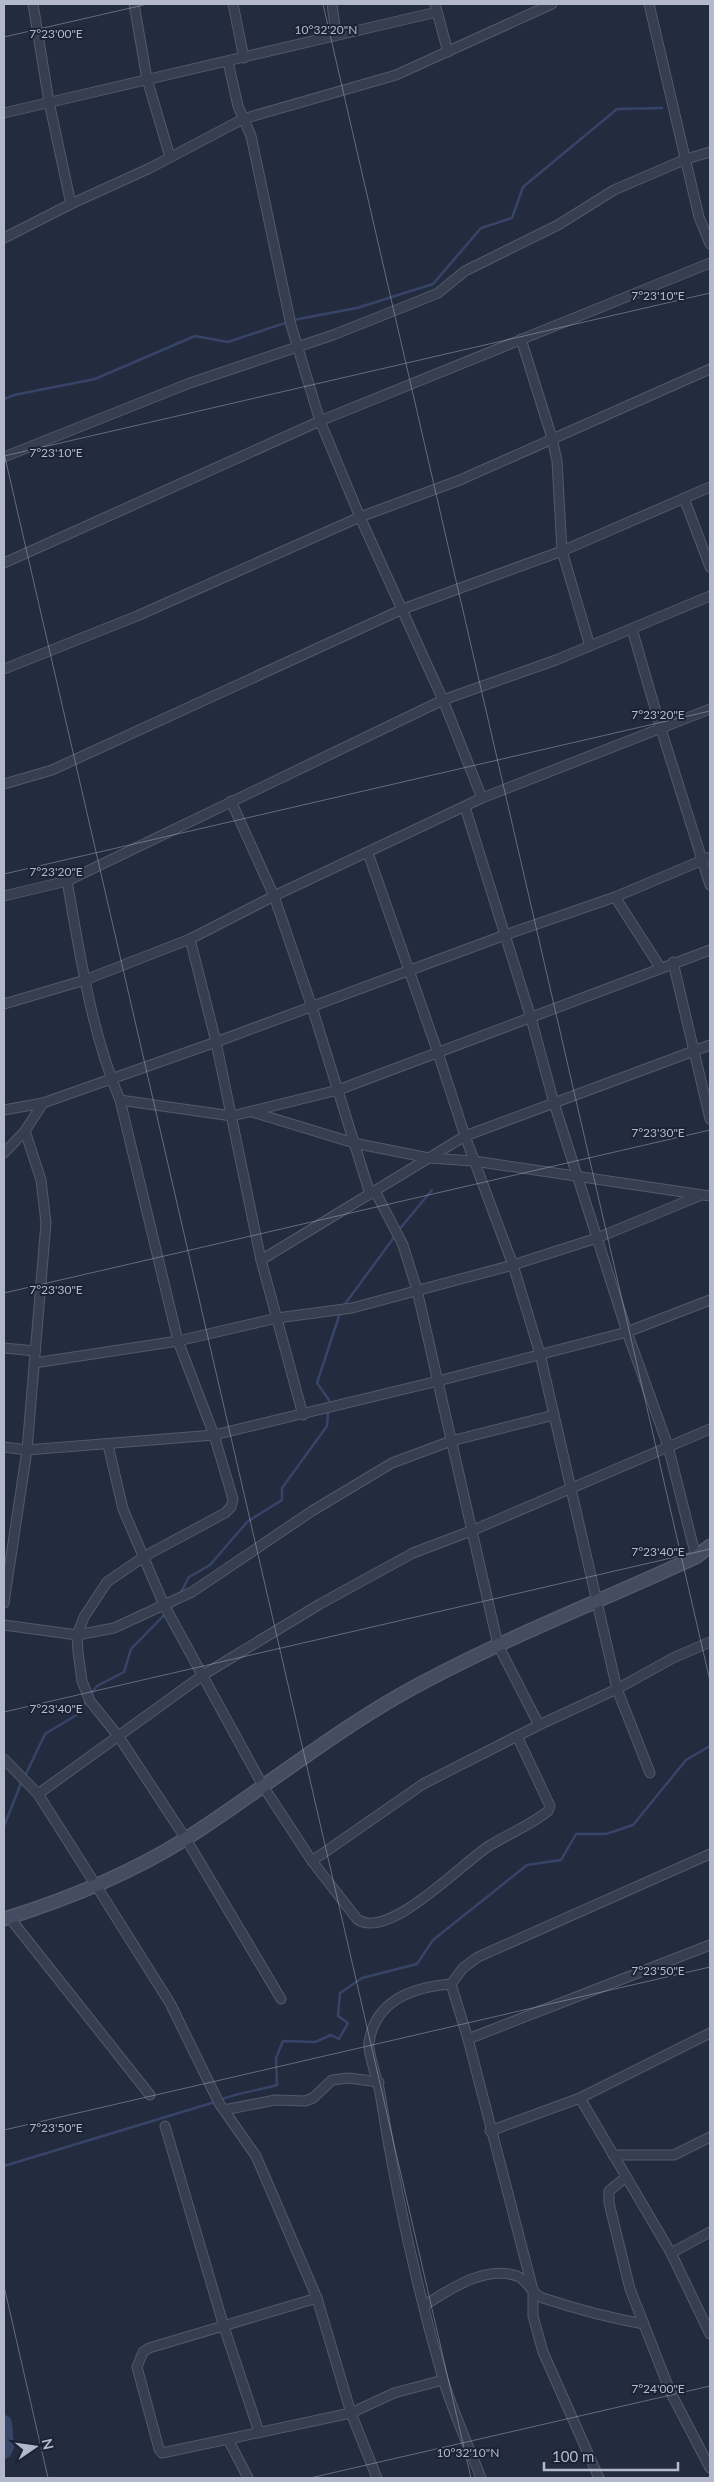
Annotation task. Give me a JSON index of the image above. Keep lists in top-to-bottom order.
{
  "scale_bar": "100 m",
  "north": "right",
  "coordinates": [
    "10°32'20\"N",
    "7°23'00\"E",
    "7°23'10\"E",
    "7°23'20\"E",
    "7°23'30\"E",
    "7°23'40\"E",
    "7°23'50\"E",
    "7°24'00\"E",
    "10°32'10\"N"
  ]
}
